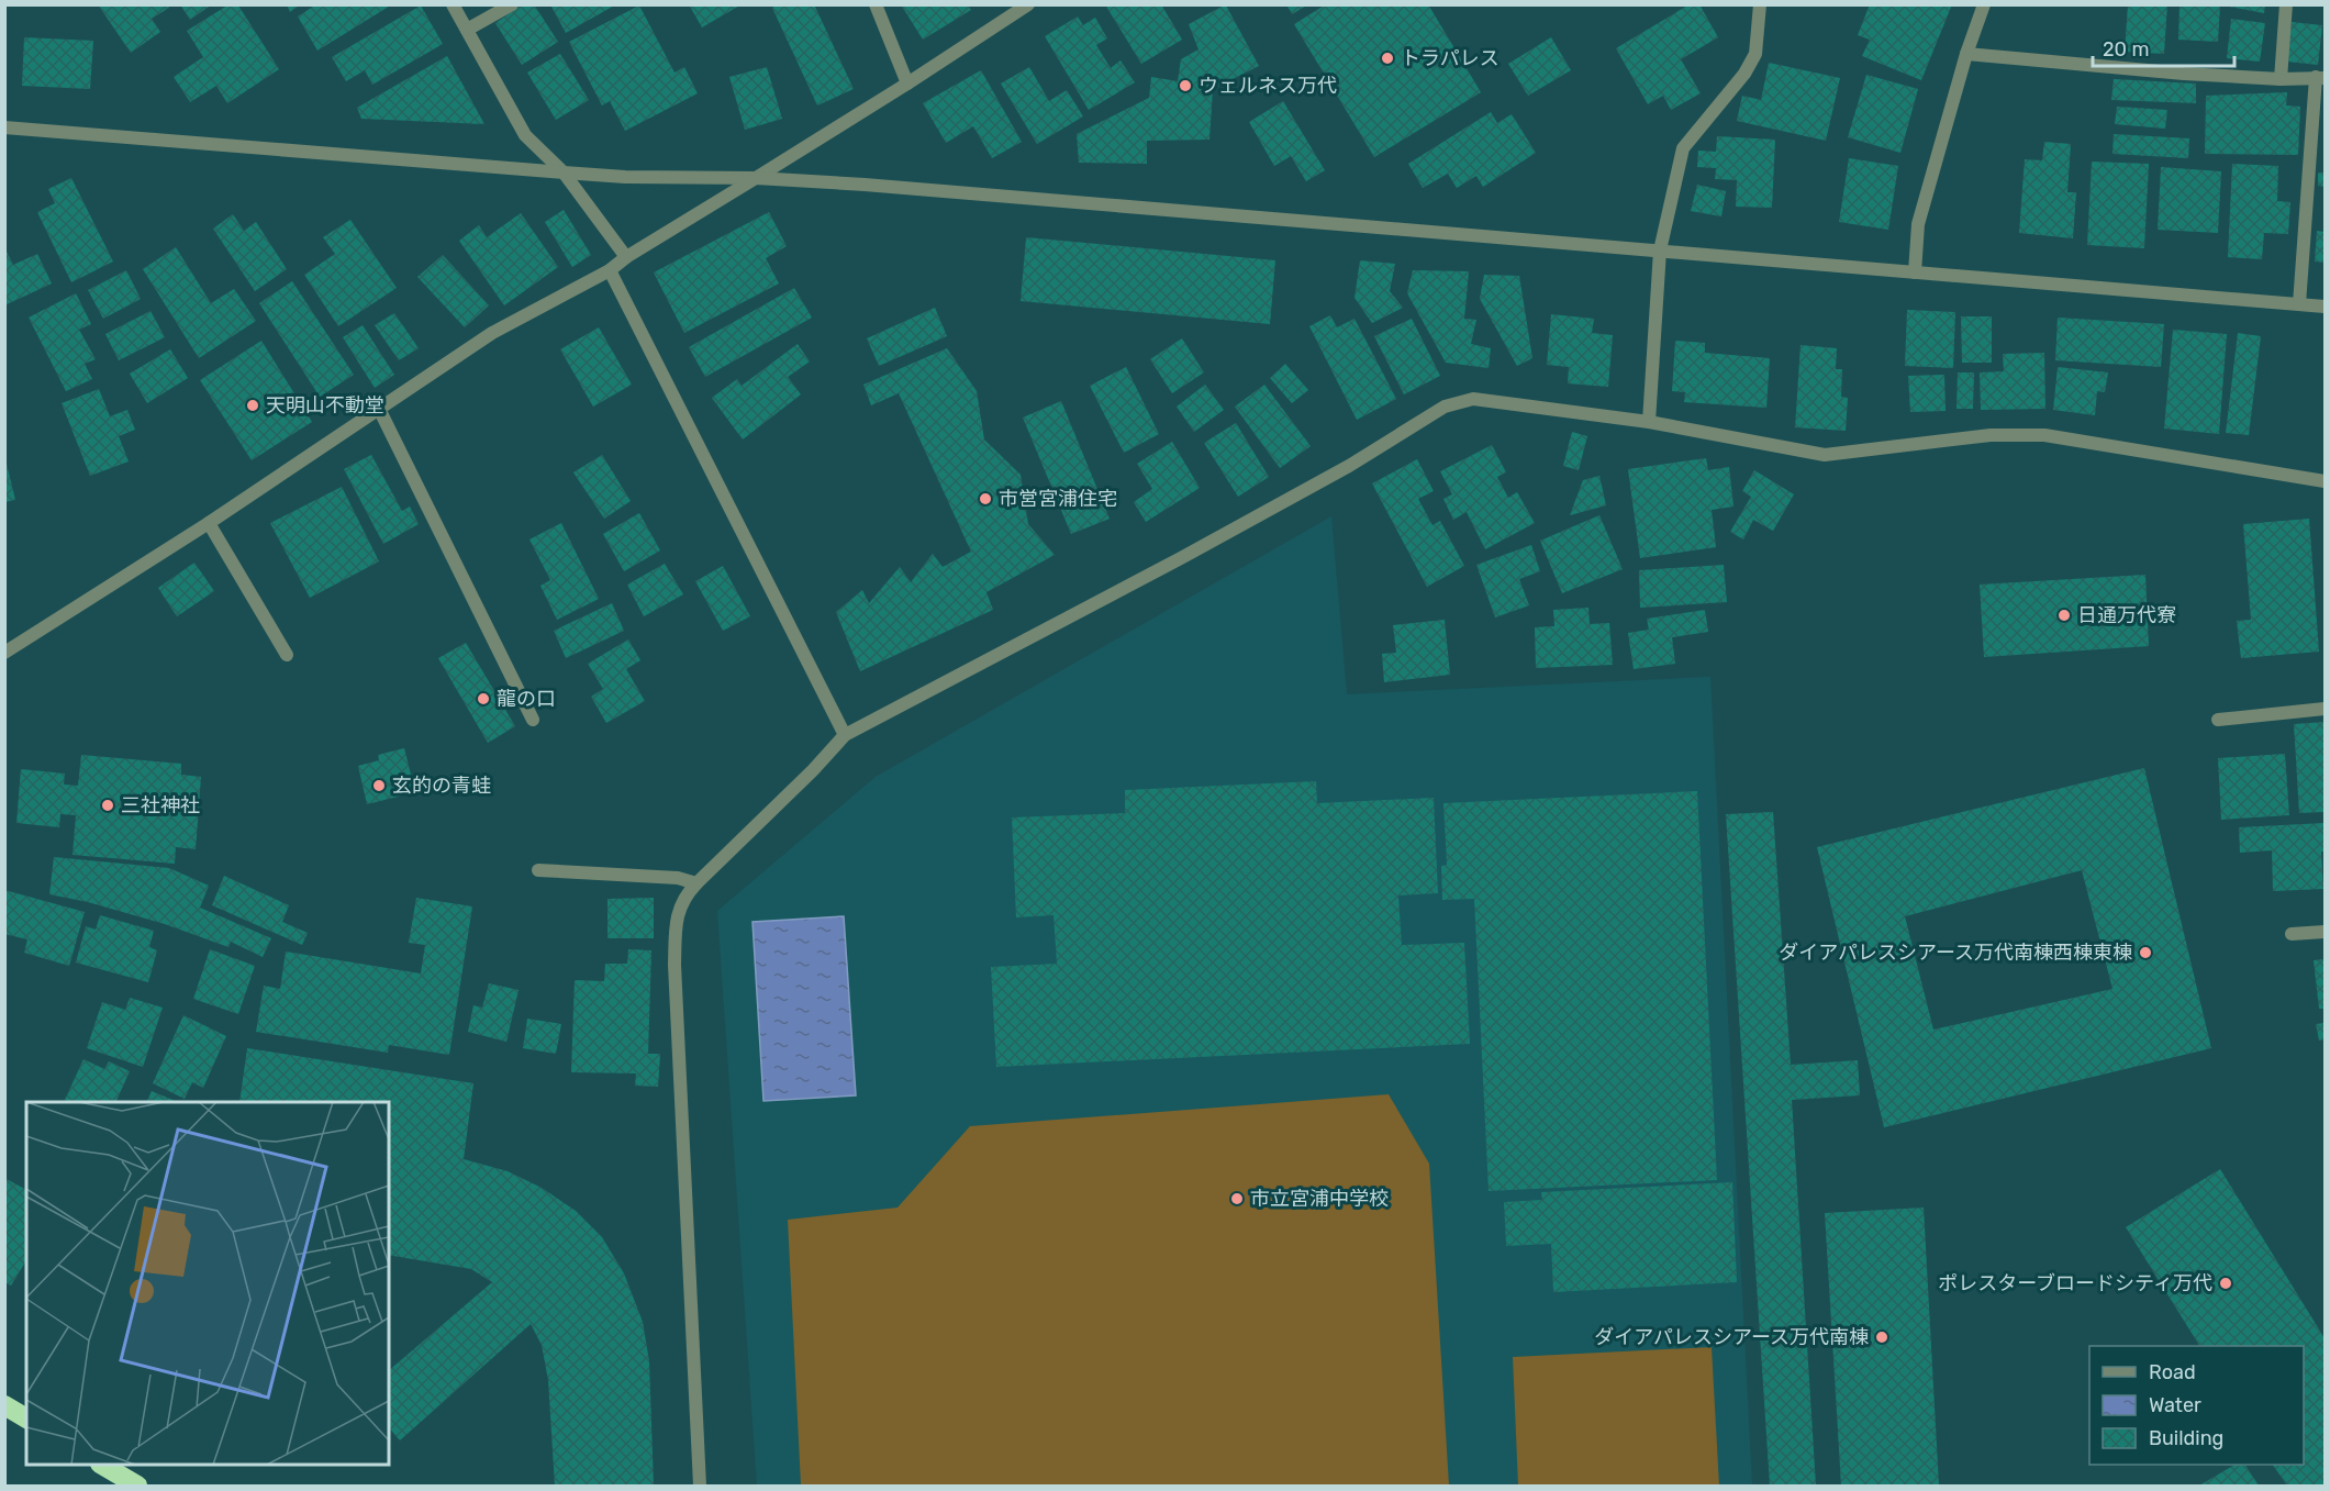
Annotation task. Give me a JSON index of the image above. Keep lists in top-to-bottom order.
{
  "places": [
    "トラパレス",
    "ウェルネス万代",
    "天明山不動堂",
    "市営宮浦住宅",
    "日通万代寮",
    "龍の口",
    "玄的の青蛙",
    "三社神社",
    "ダイアパレスシアース万代南棟西棟東棟",
    "市立宮浦中学校",
    "ポレスターブロードシティ万代",
    "ダイアパレスシアース万代南棟"
  ],
  "legend": ["Road", "Water", "Building"],
  "scale_bar": "20 m"
}
